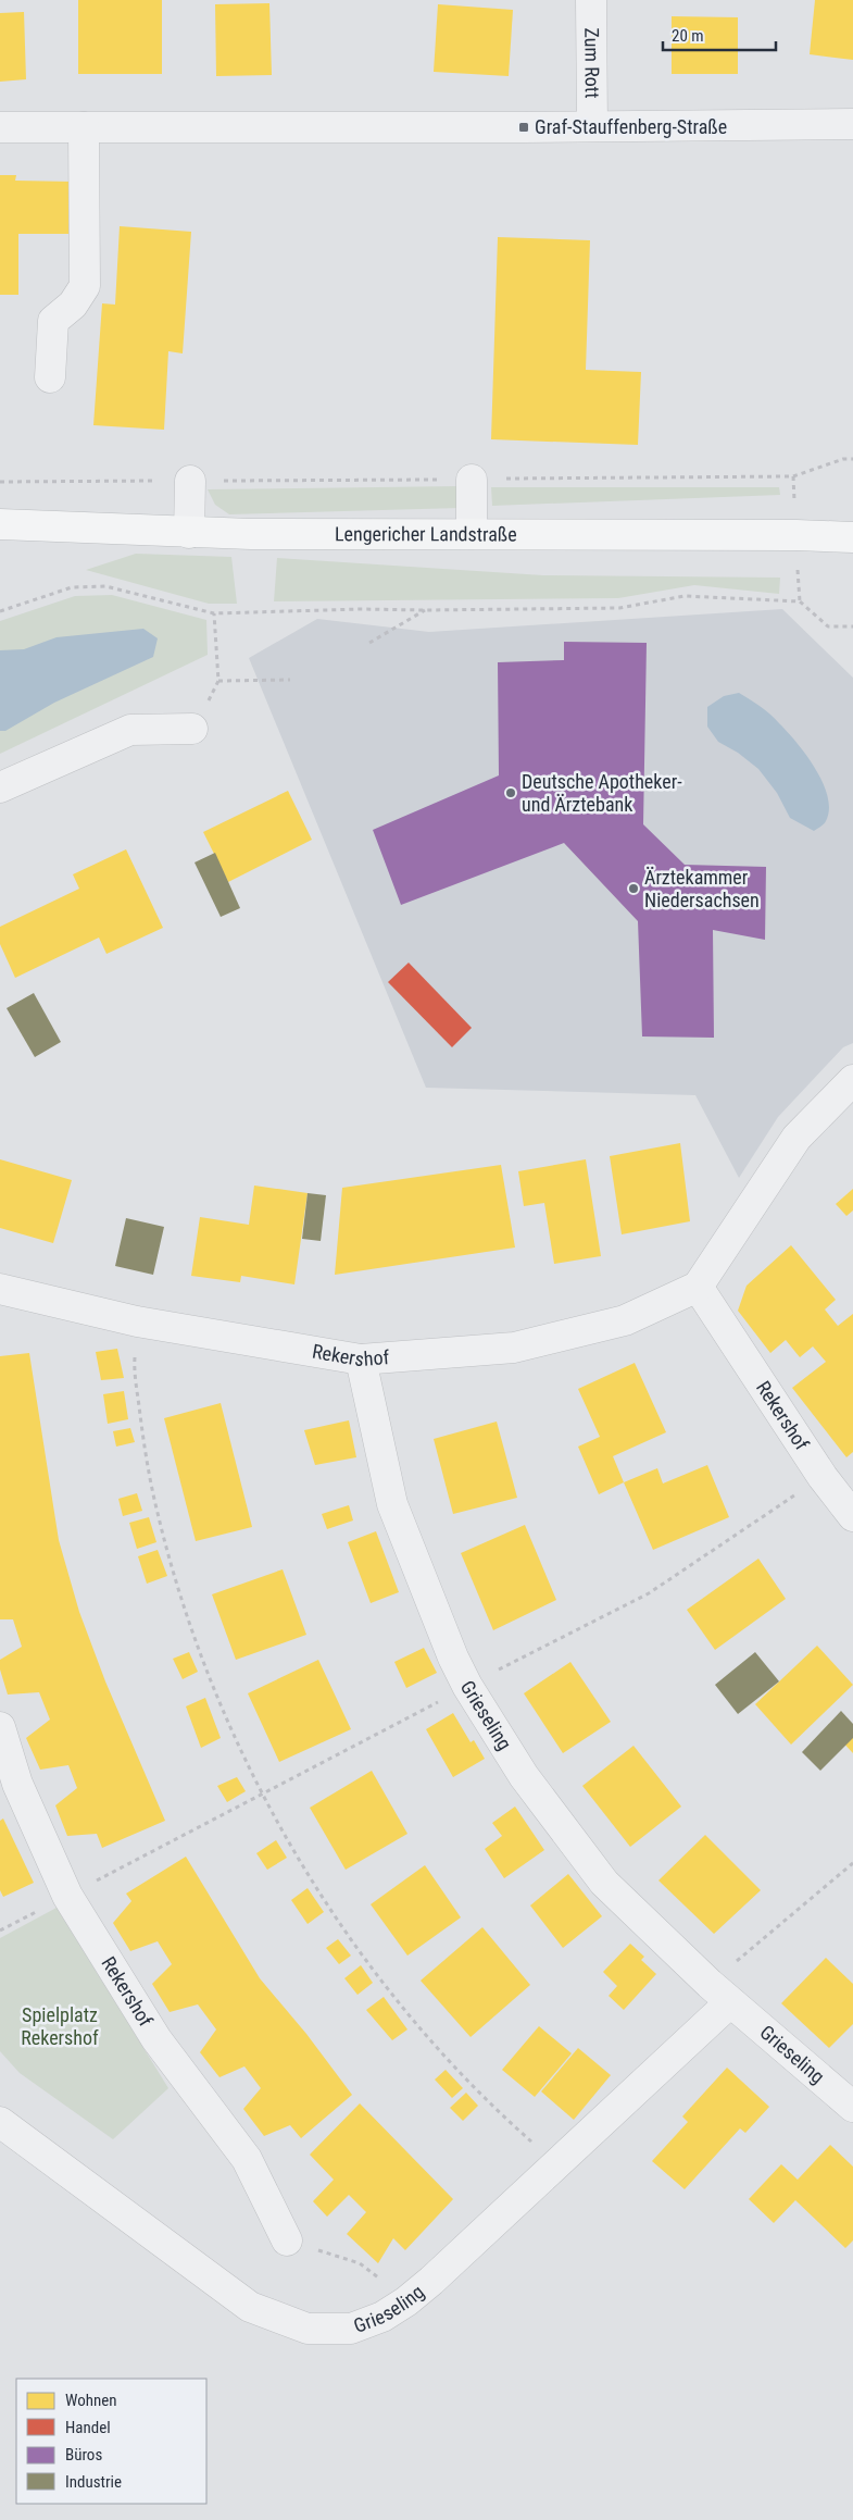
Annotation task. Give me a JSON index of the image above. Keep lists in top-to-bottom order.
{
  "streets": {
    "main road": ["Lengericher Landstraße"],
    "street": ["Zum Rott", "Rekershof", "Grieseling"]
  },
  "crossings": [
    ["Rekershof", "Grieseling"]
  ],
  "parks": ["Spielplatz Rekershof"],
  "places": {
    "transit": ["Graf-Stauffenberg-Straße"],
    "other": ["Deutsche Apotheker- und Ärztebank", "Ärztekammer Niedersachsen"]
  },
  "legend": [
    "Wohnen",
    "Handel",
    "Büros",
    "Industrie"
  ],
  "scale_bar": "20 m"
}
